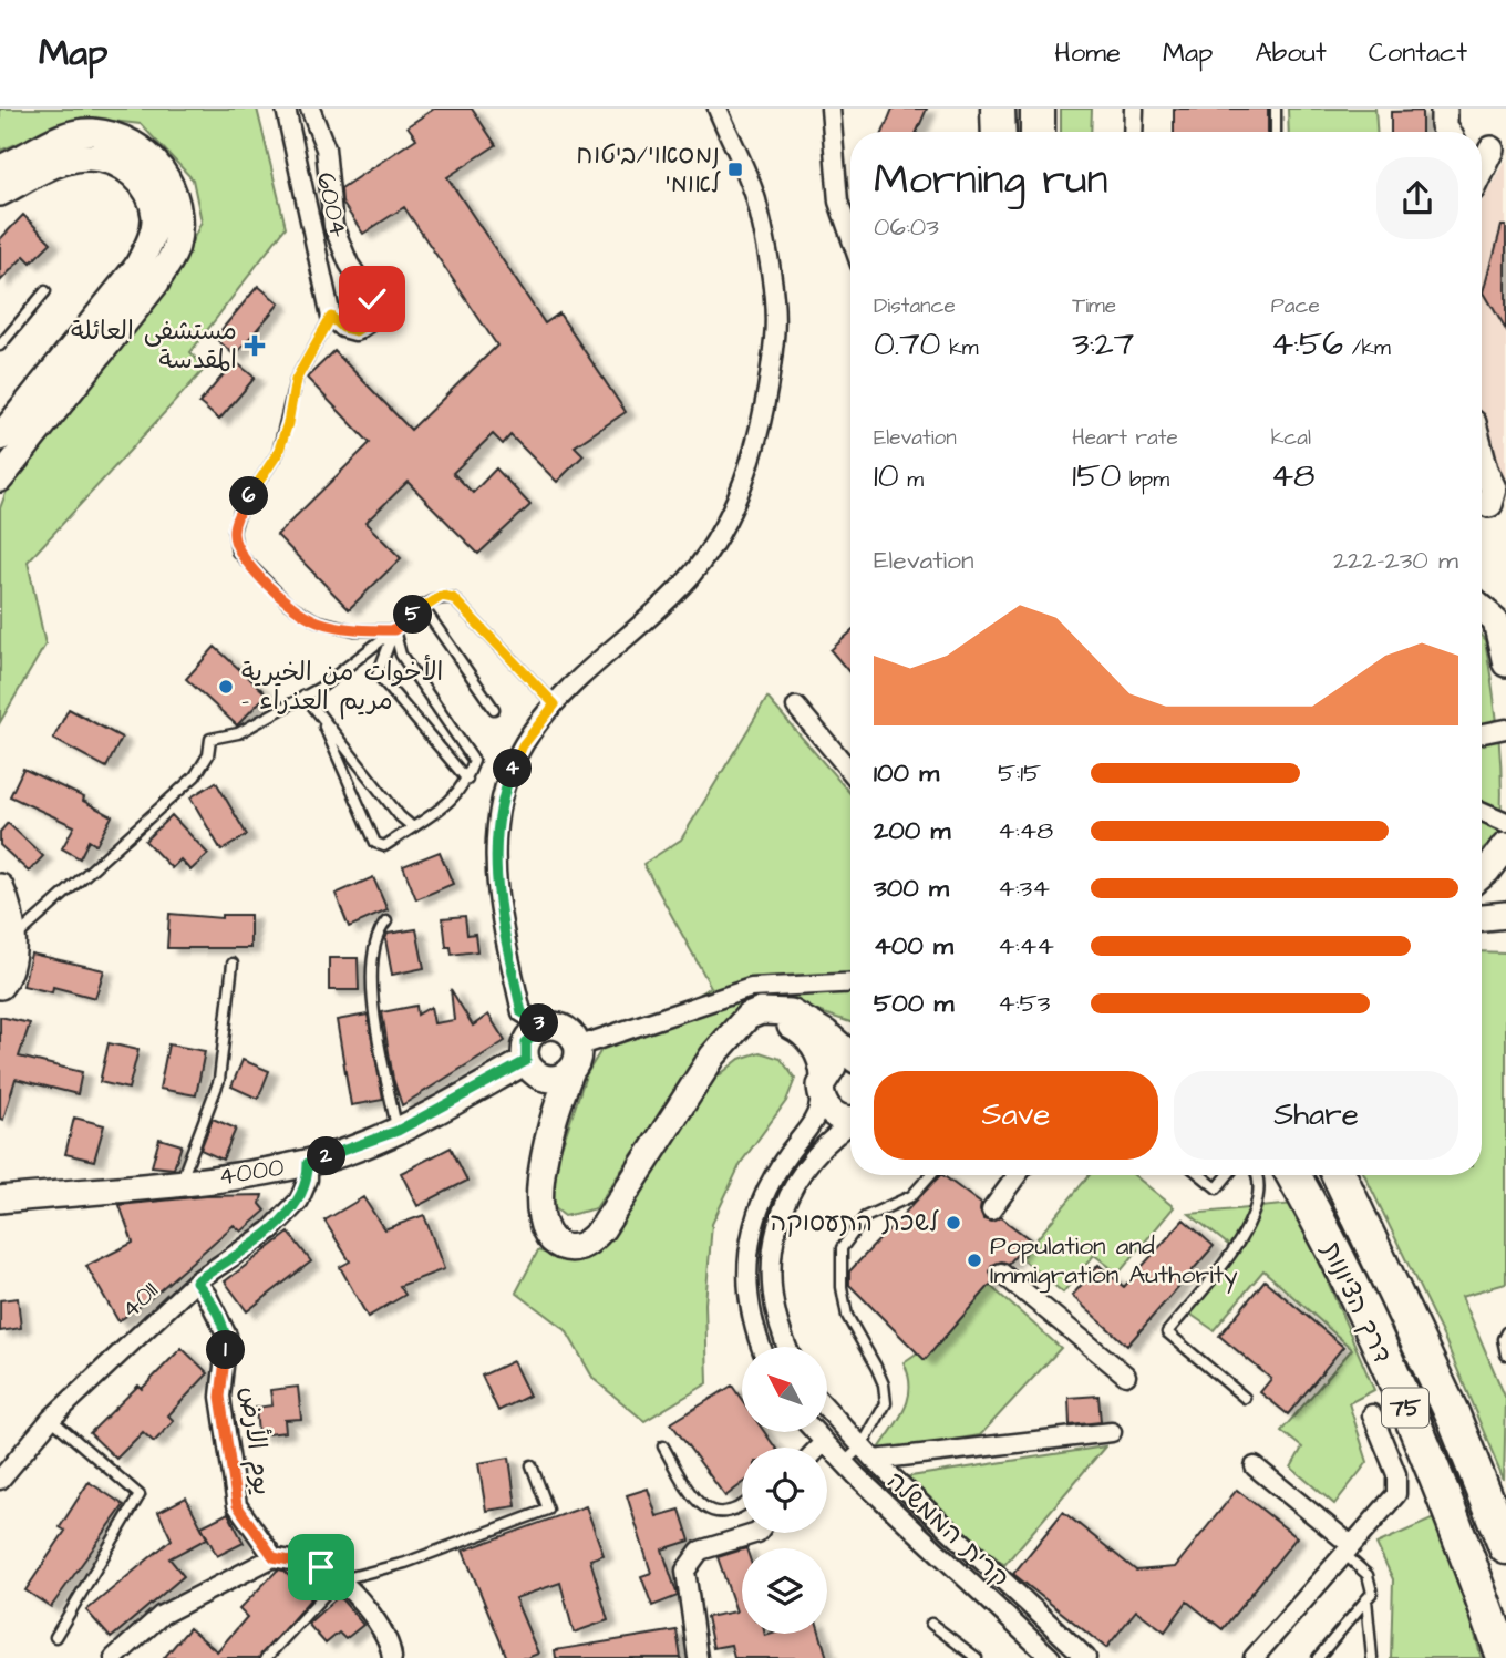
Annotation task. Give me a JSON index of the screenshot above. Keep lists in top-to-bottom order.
{
  "streets": {
    "highway": ["דרך הציונות", "75"],
    "street": [
      "6004",
      "4000",
      "4011",
      "يوم الأرض",
      "קרית הממשלה"
    ]
  },
  "crossings": [
    ["4000", "4011"],
    ["4011", "يوم الأرض"]
  ],
  "places": {
    "transit": ["נמסאוי/ביטוח לאומי"],
    "health": ["مستشفى العائلة المقدسة"],
    "other": ["الأخوات من الخيرية - مريم العذراء", "לשכת התעסוקה", "Population and Immigration Authority"]
  },
  "north": "top left",
  "page": {
    "header": "Map",
    "nav": [
      "Home",
      "Map",
      "About",
      "Contact"
    ],
    "heading": ["Morning run", "06:03"],
    "stats": [
      ["Distance", "0.70 km"],
      ["Time", "3:27"],
      ["Pace", "4:56 /km"],
      ["Elevation", "10 m"],
      ["Heart rate", "150 bpm"],
      ["kcal", "48"]
    ],
    "pins": [
      "6",
      "5",
      "4",
      "3",
      "2",
      "1"
    ],
    "chart": ["Elevation", "222–230 m"],
    "list": [
      {
        "name": "100 m",
        "note": "5:15"
      },
      {
        "name": "200 m",
        "note": "4:48"
      },
      {
        "name": "300 m",
        "note": "4:34"
      },
      {
        "name": "400 m",
        "note": "4:44"
      },
      {
        "name": "500 m",
        "note": "4:53"
      }
    ],
    "buttons": ["Save", "Share"]
  }
}
